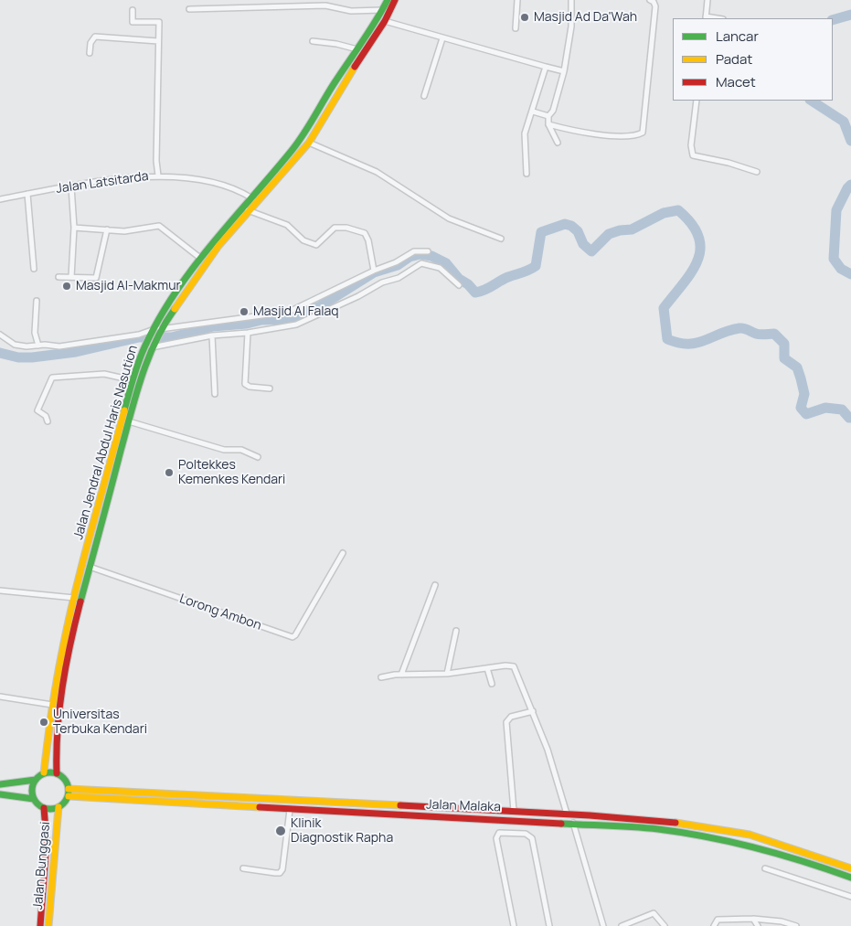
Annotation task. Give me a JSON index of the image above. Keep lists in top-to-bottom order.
{
  "streets": {
    "main road": ["Jalan Jendral Abdul Haris Nasution", "Jalan Malaka", "Jalan Bunggasi"],
    "street": ["Jalan Latsitarda", "Lorong Ambon"]
  },
  "crossings": [
    ["Jalan Latsitarda", "Jalan Jendral Abdul Haris Nasution"],
    ["Jalan Jendral Abdul Haris Nasution", "Lorong Ambon"],
    ["Jalan Jendral Abdul Haris Nasution", "Jalan Malaka"],
    ["Jalan Jendral Abdul Haris Nasution", "Jalan Bunggasi"],
    ["Jalan Malaka", "Jalan Bunggasi"]
  ],
  "places": [
    "Masjid Ad Da'Wah",
    "Masjid Al-Makmur",
    "Masjid Al Falaq",
    "Poltekkes Kemenkes Kendari",
    "Universitas Terbuka Kendari",
    "Klinik Diagnostik Rapha"
  ],
  "legend": ["Lancar", "Padat", "Macet"]
}
